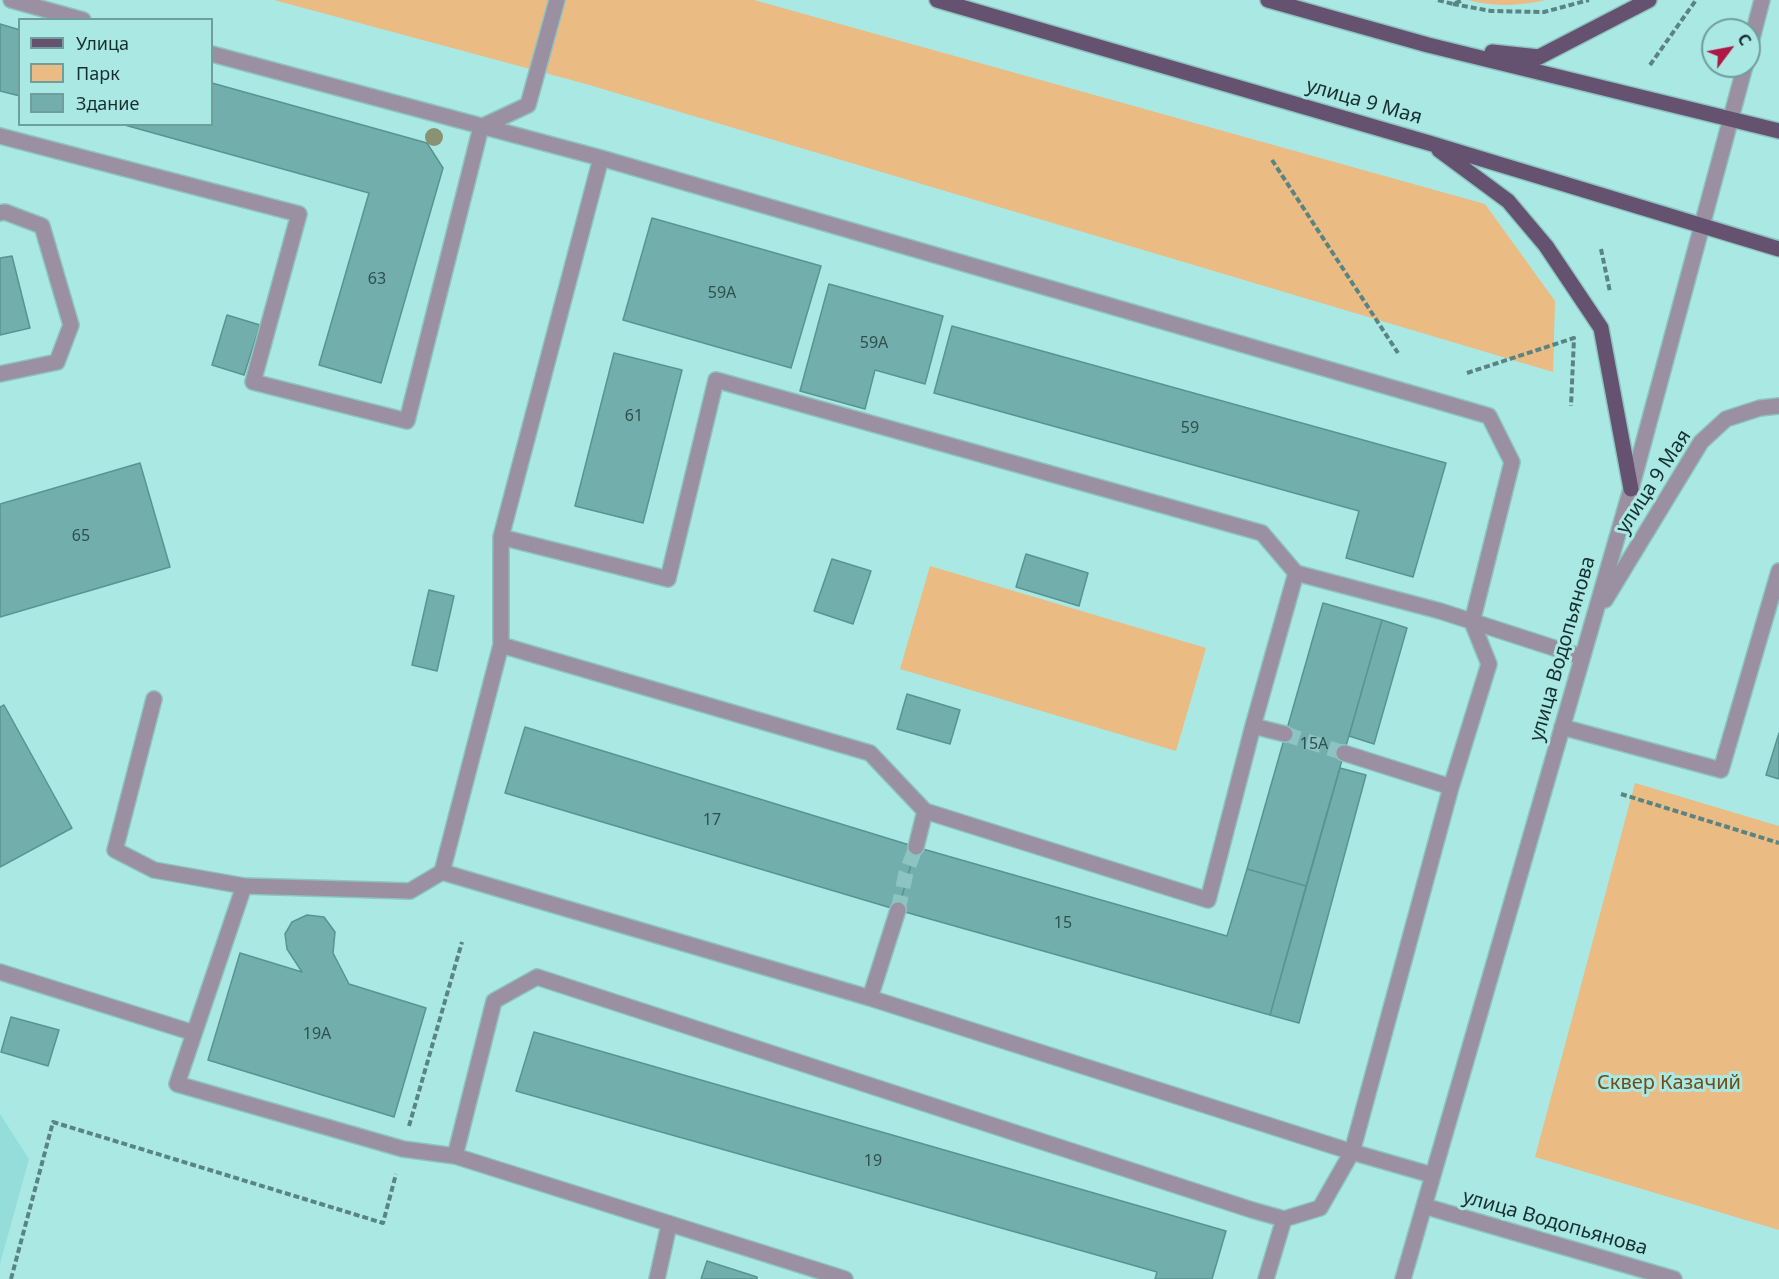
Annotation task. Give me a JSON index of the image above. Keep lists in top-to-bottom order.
{
  "streets": {
    "main road": ["улица 9 Мая"],
    "street": ["улица Водопьянова"]
  },
  "crossings": [
    ["улица 9 Мая", "улица Водопьянова"]
  ],
  "parks": ["Сквер Казачий"],
  "house_numbers": [
    "63",
    "59А",
    "59А",
    "61",
    "59",
    "65",
    "15А",
    "17",
    "15",
    "19А",
    "19"
  ],
  "legend": ["Улица", "Парк", "Здание"],
  "north": "top right"
}
